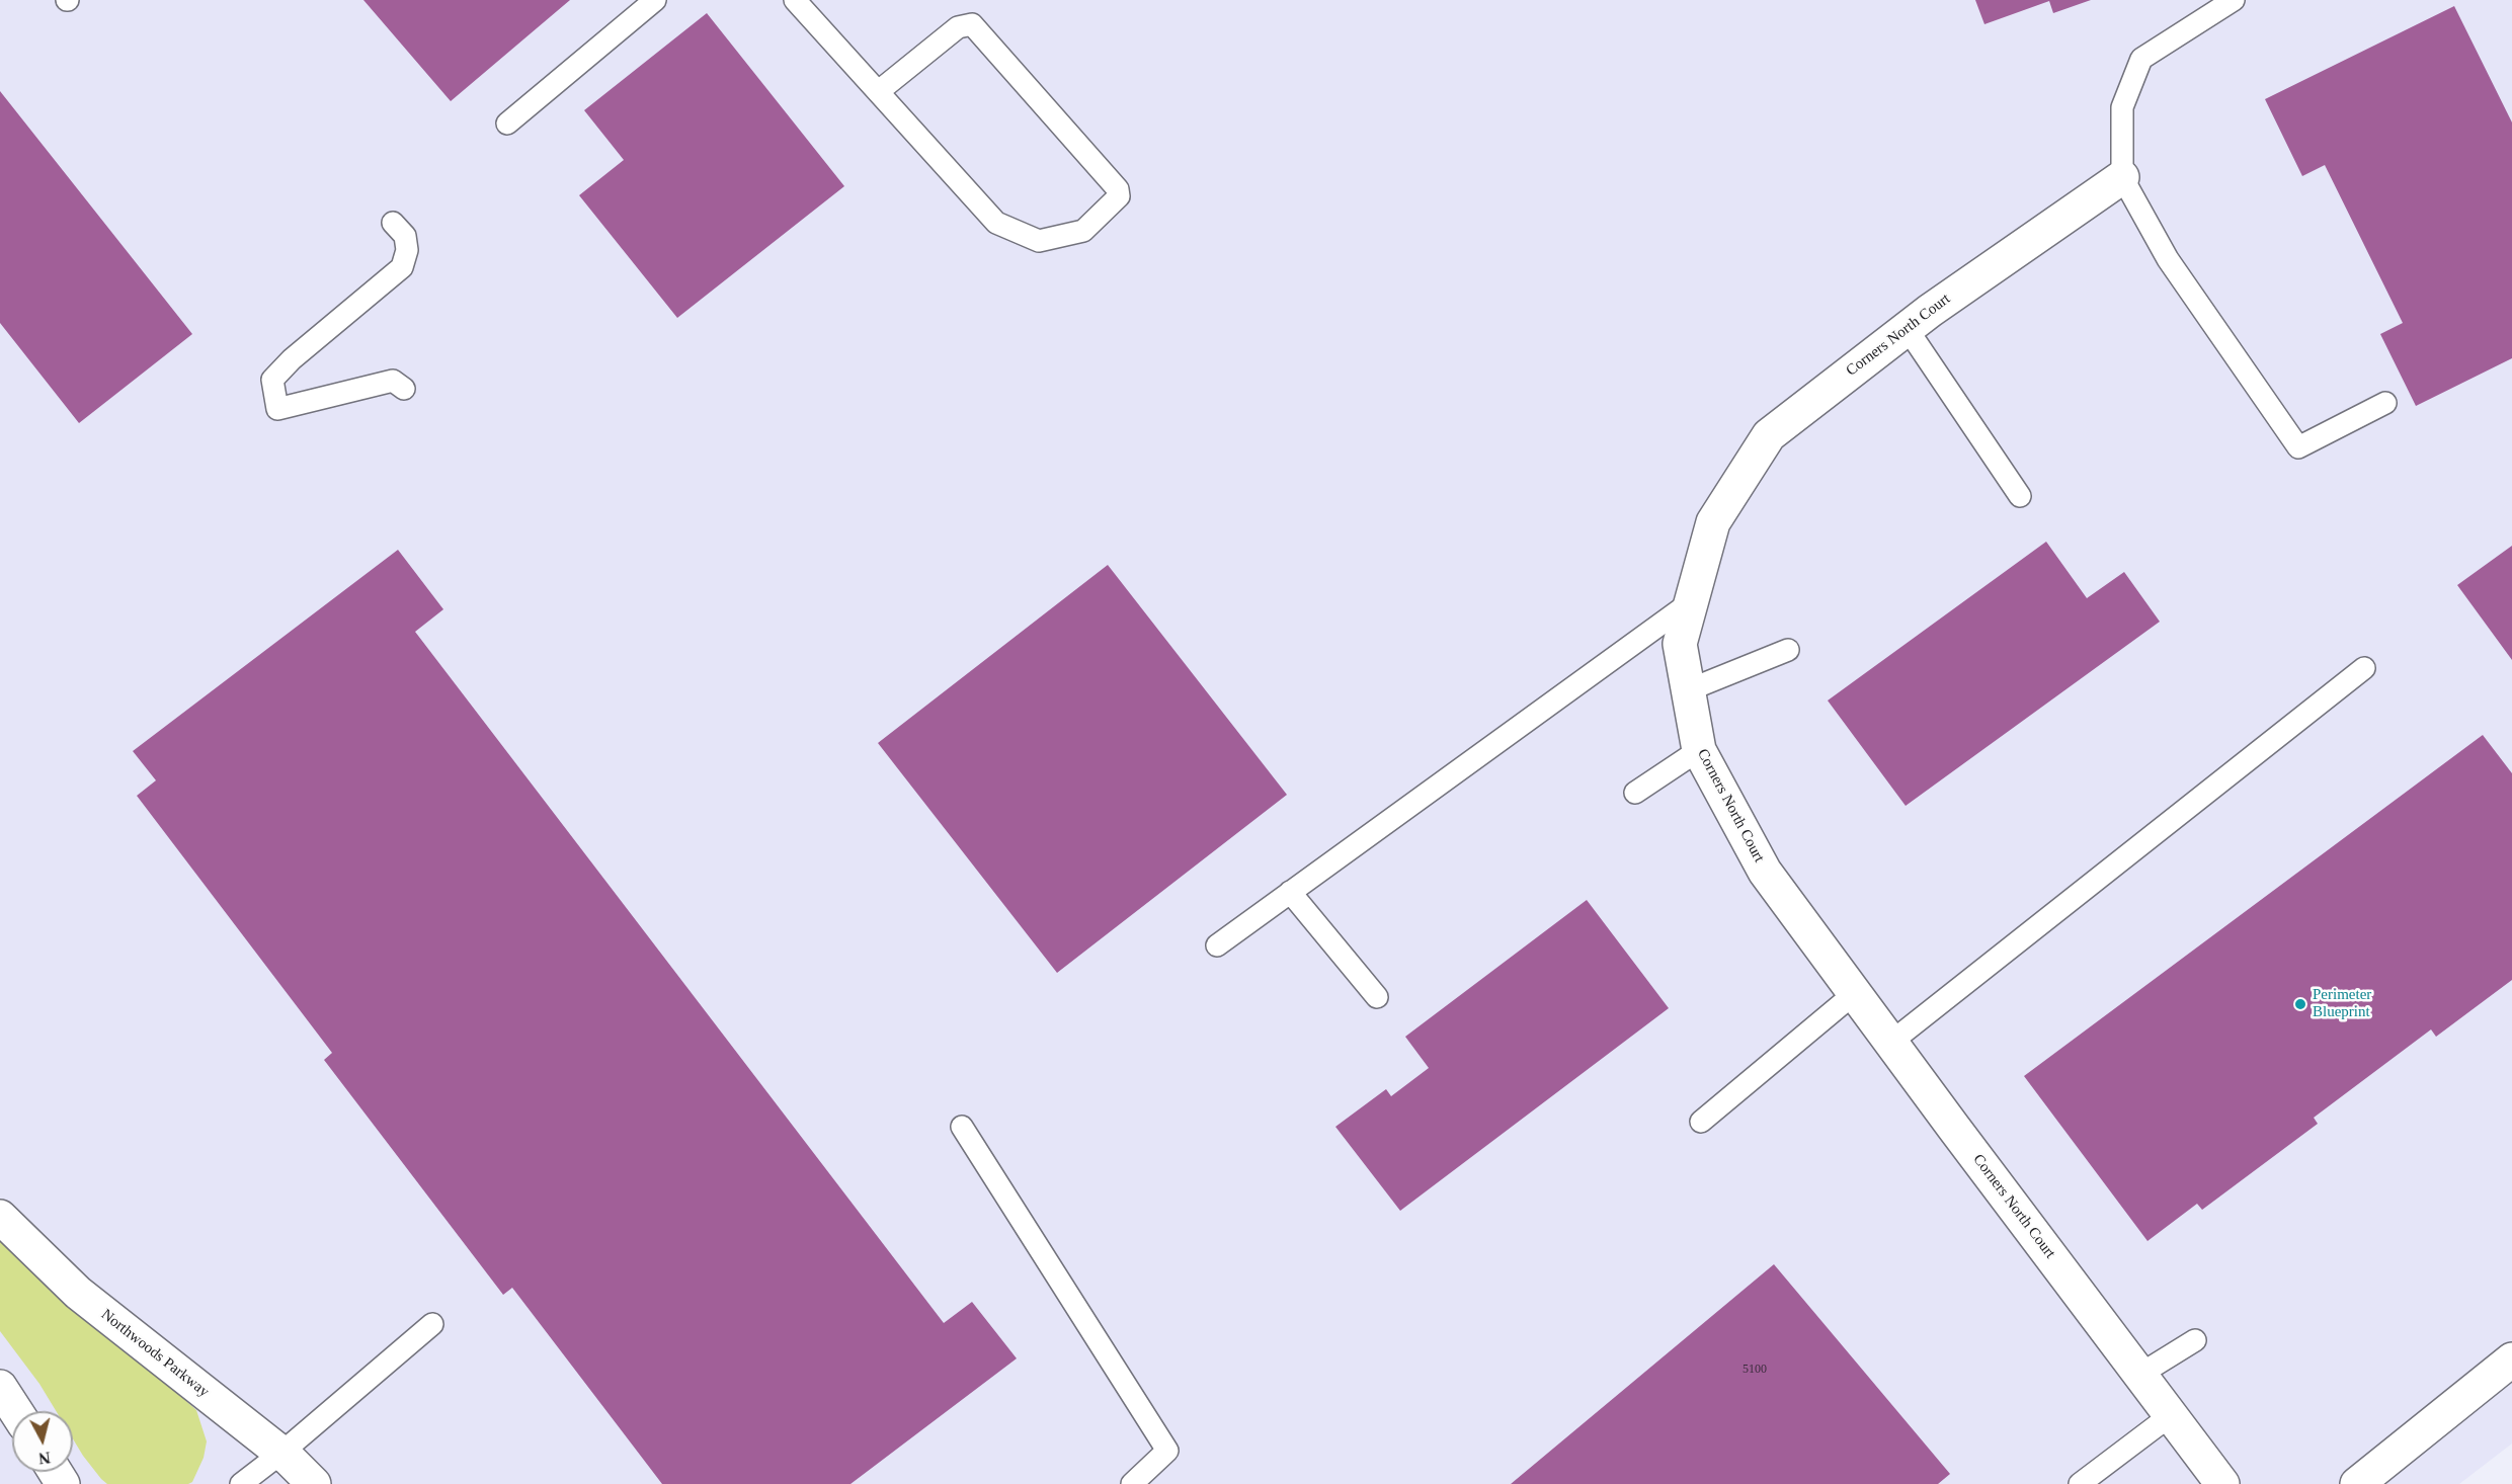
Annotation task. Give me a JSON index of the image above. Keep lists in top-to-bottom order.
{
  "streets": {
    "main road": ["Corners North Court", "Northwoods Parkway"]
  },
  "places": ["Perimeter Blueprint"],
  "house_numbers": ["5100"],
  "north": "bottom"
}
